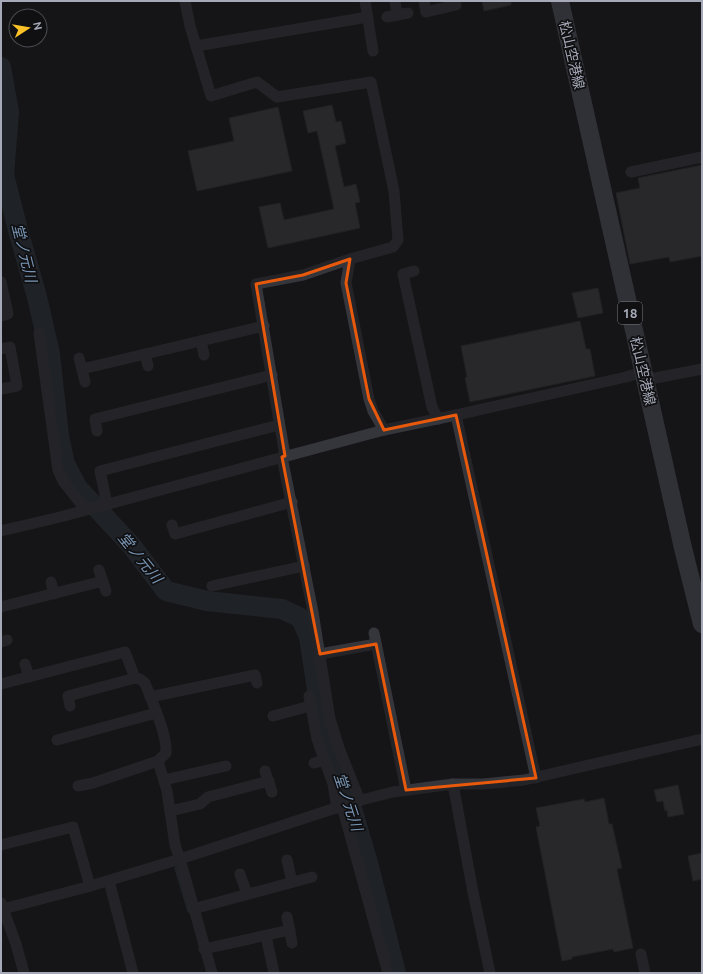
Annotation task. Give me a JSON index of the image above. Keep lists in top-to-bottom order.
{
  "streets": {
    "main road": ["松山空港線", "18"]
  },
  "water": ["堂ノ元川"],
  "north": "right"
}
